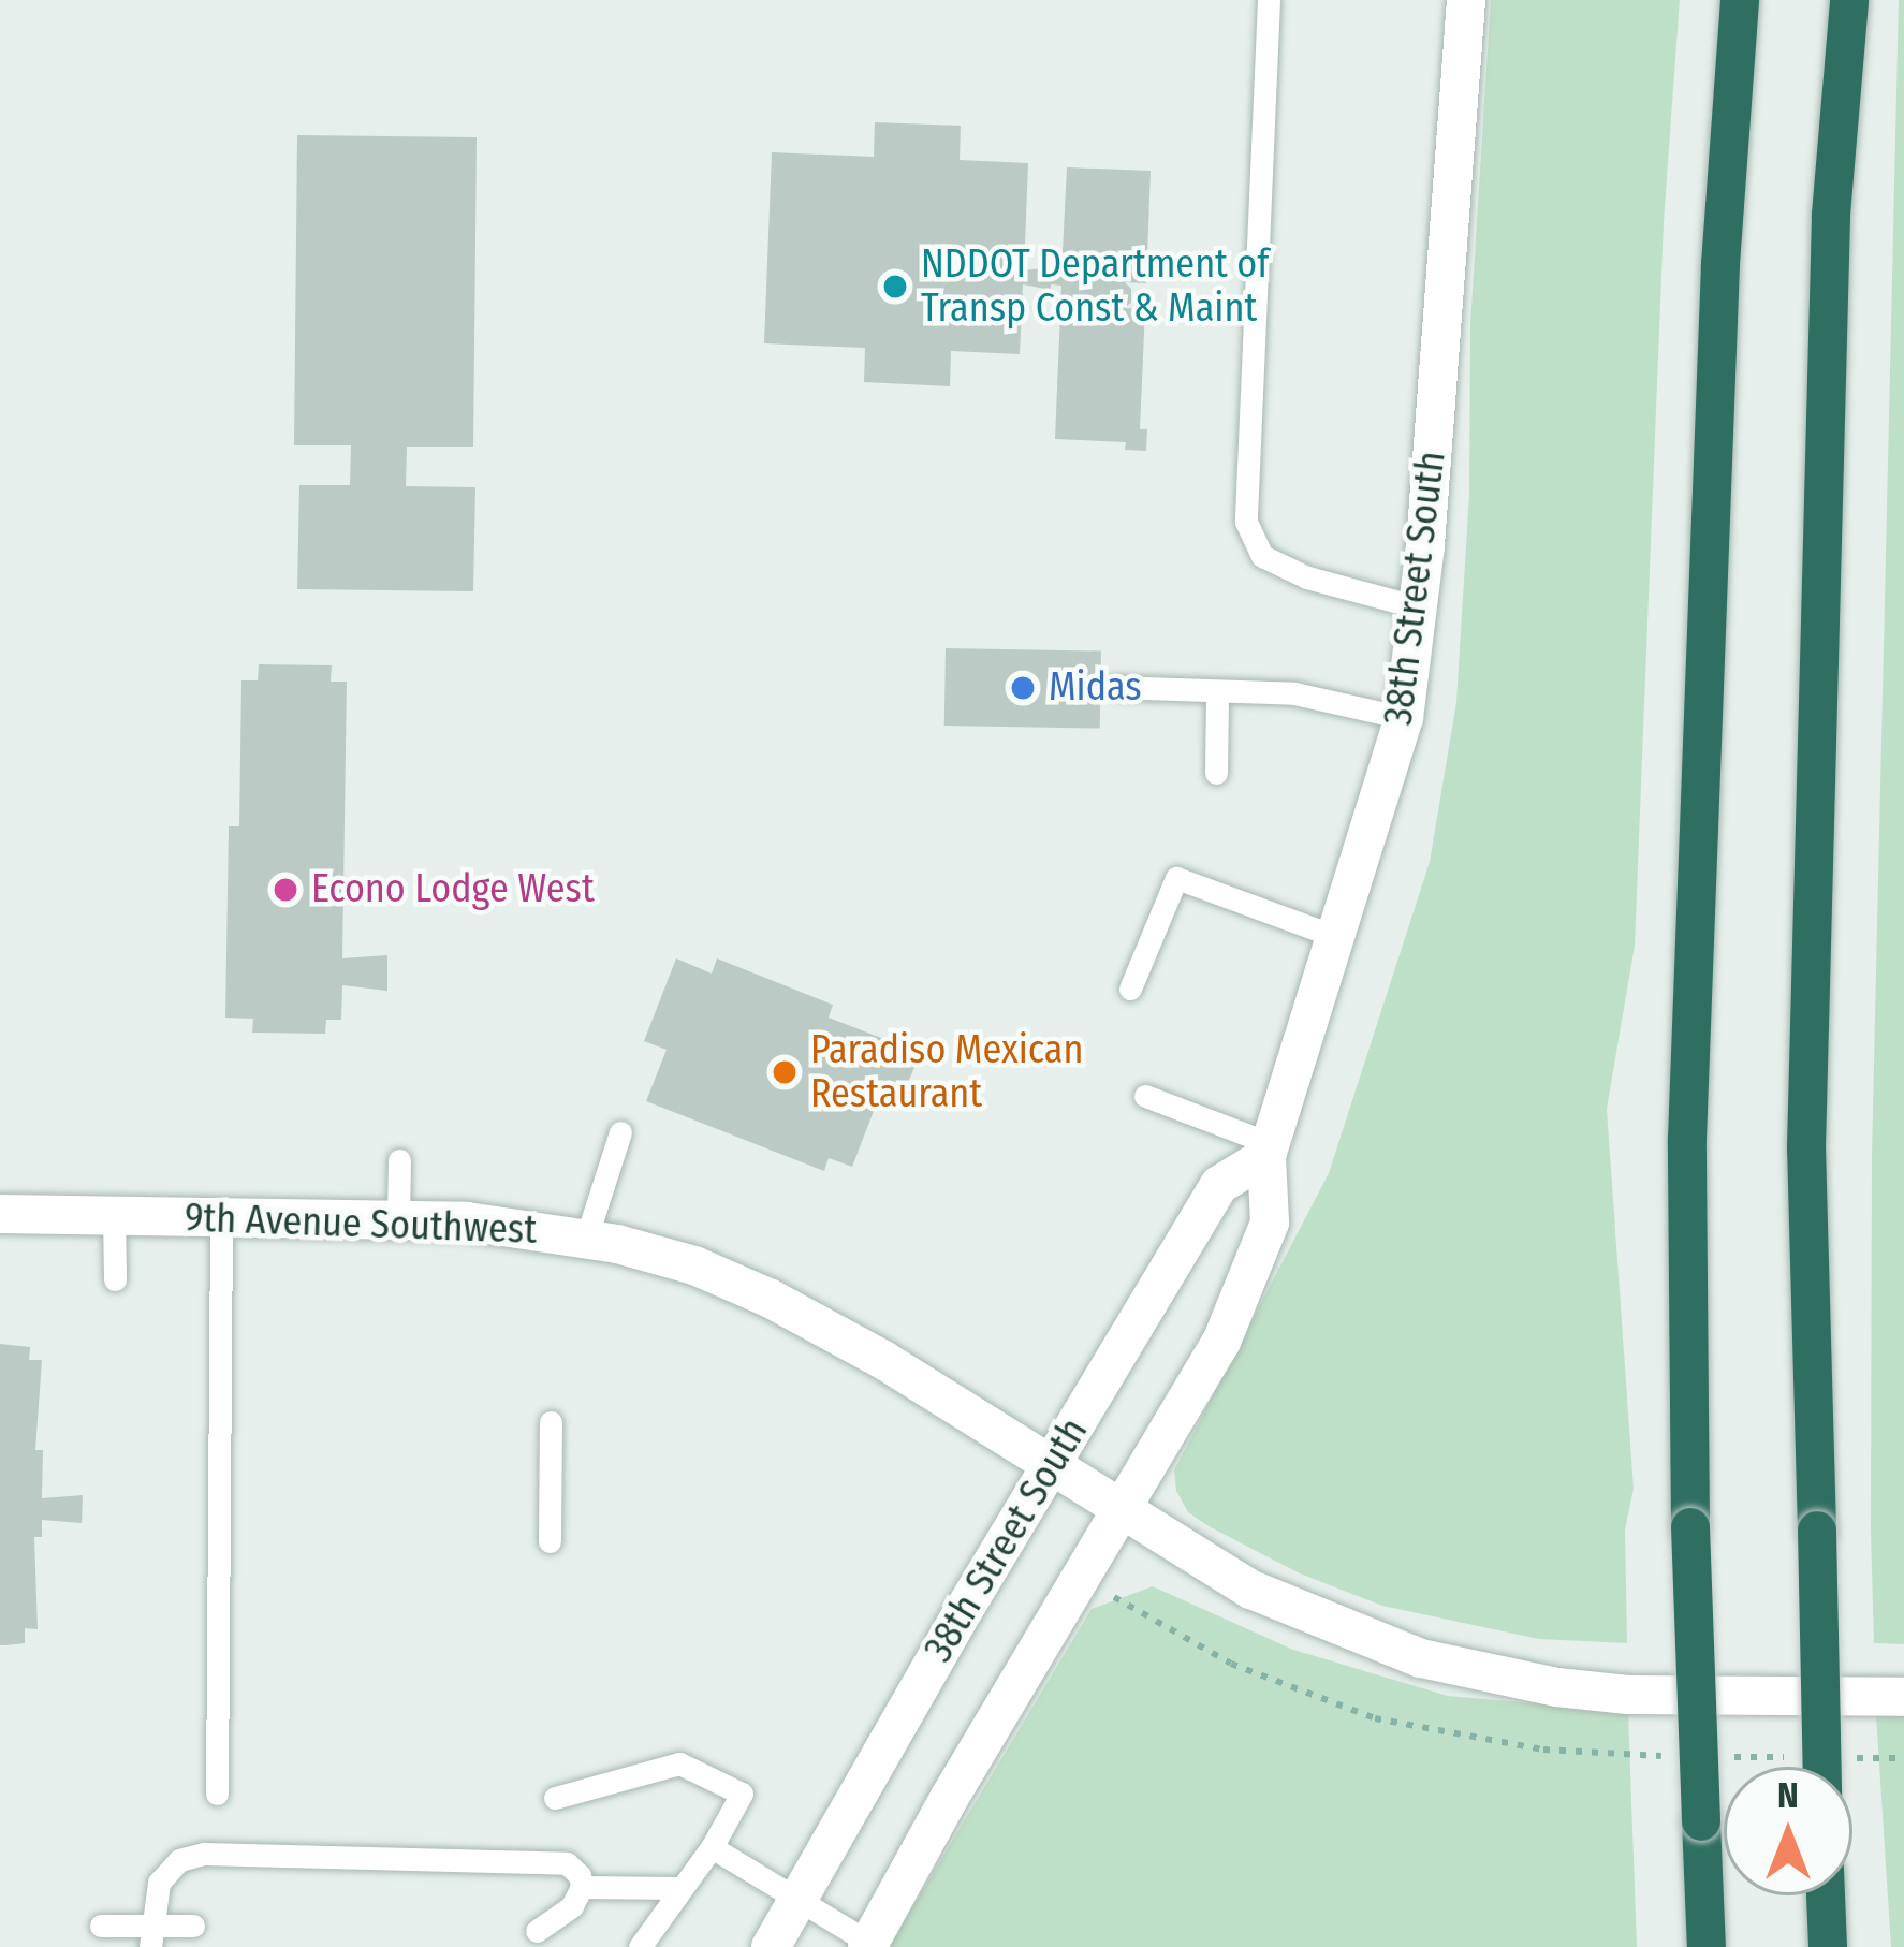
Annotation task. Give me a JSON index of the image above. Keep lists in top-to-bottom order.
{
  "streets": {
    "street": ["38th Street South", "9th Avenue Southwest"]
  },
  "crossings": [
    ["38th Street South", "9th Avenue Southwest"]
  ],
  "places": [
    "NDDOT Department of Transp Const & Maint",
    "Midas",
    "Econo Lodge West",
    "Paradiso Mexican Restaurant"
  ],
  "north": "top"
}
